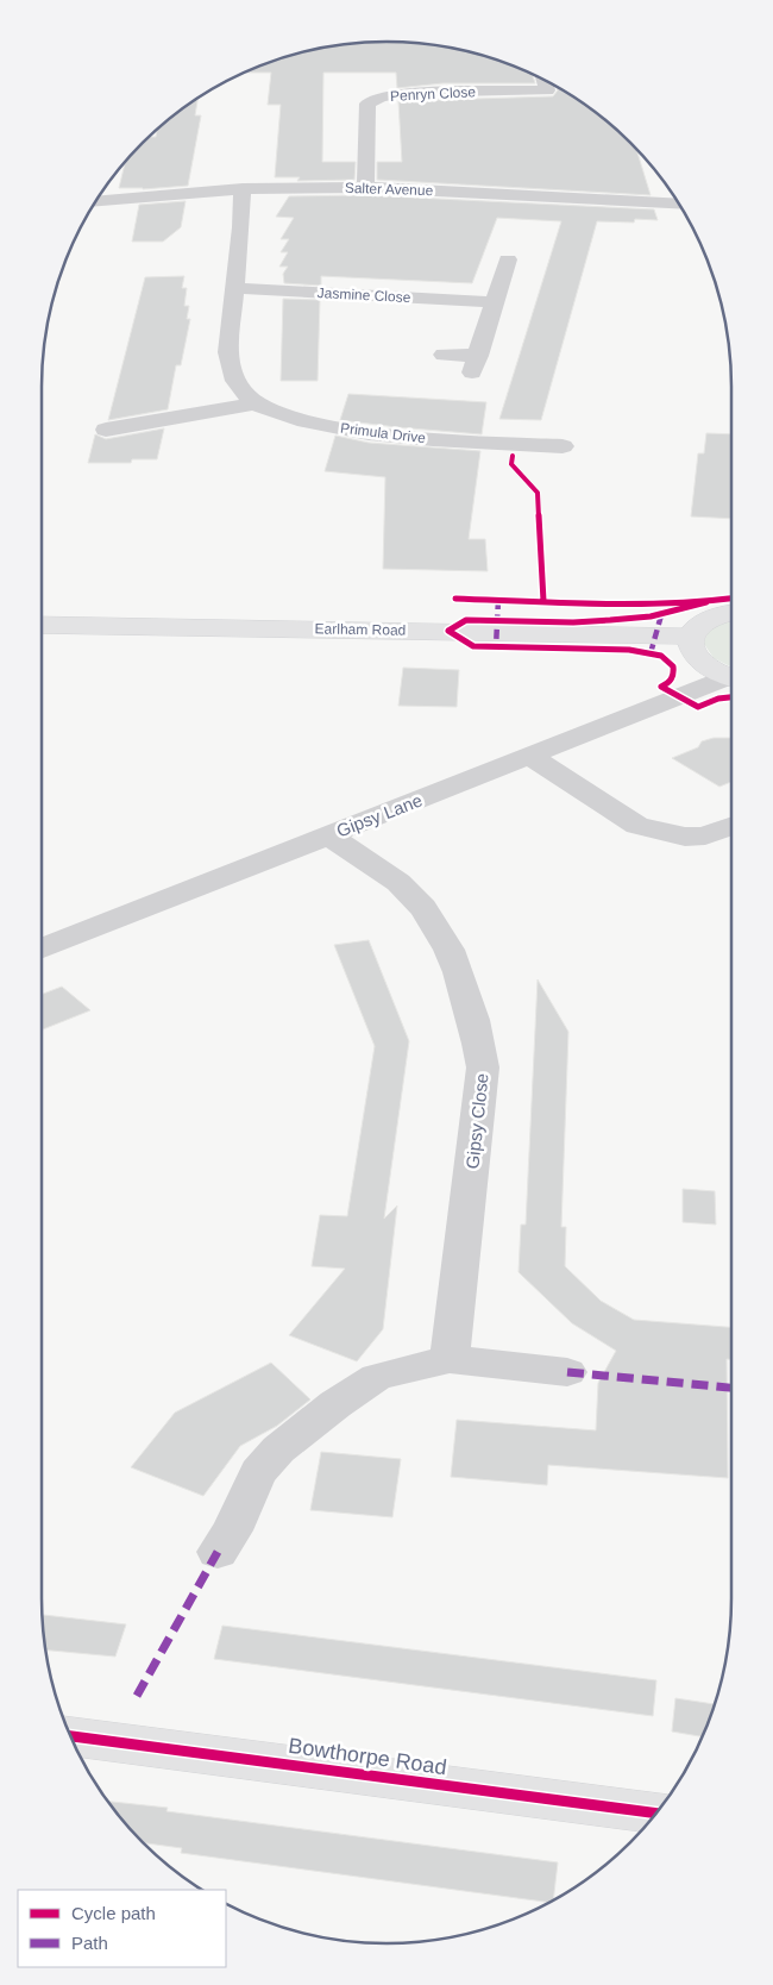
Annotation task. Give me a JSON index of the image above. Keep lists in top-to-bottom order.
{
  "streets": {
    "main road": ["Earlham Road", "Bowthorpe Road"],
    "street": [
      "Penryn Close",
      "Salter Avenue",
      "Jasmine Close",
      "Primula Drive",
      "Gipsy Lane",
      "Gipsy Close"
    ]
  },
  "crossings": [
    ["Penryn Close", "Salter Avenue"],
    ["Salter Avenue", "Primula Drive"],
    ["Jasmine Close", "Primula Drive"],
    ["Gipsy Lane", "Gipsy Close"]
  ],
  "legend": ["Cycle path", "Path"]
}
